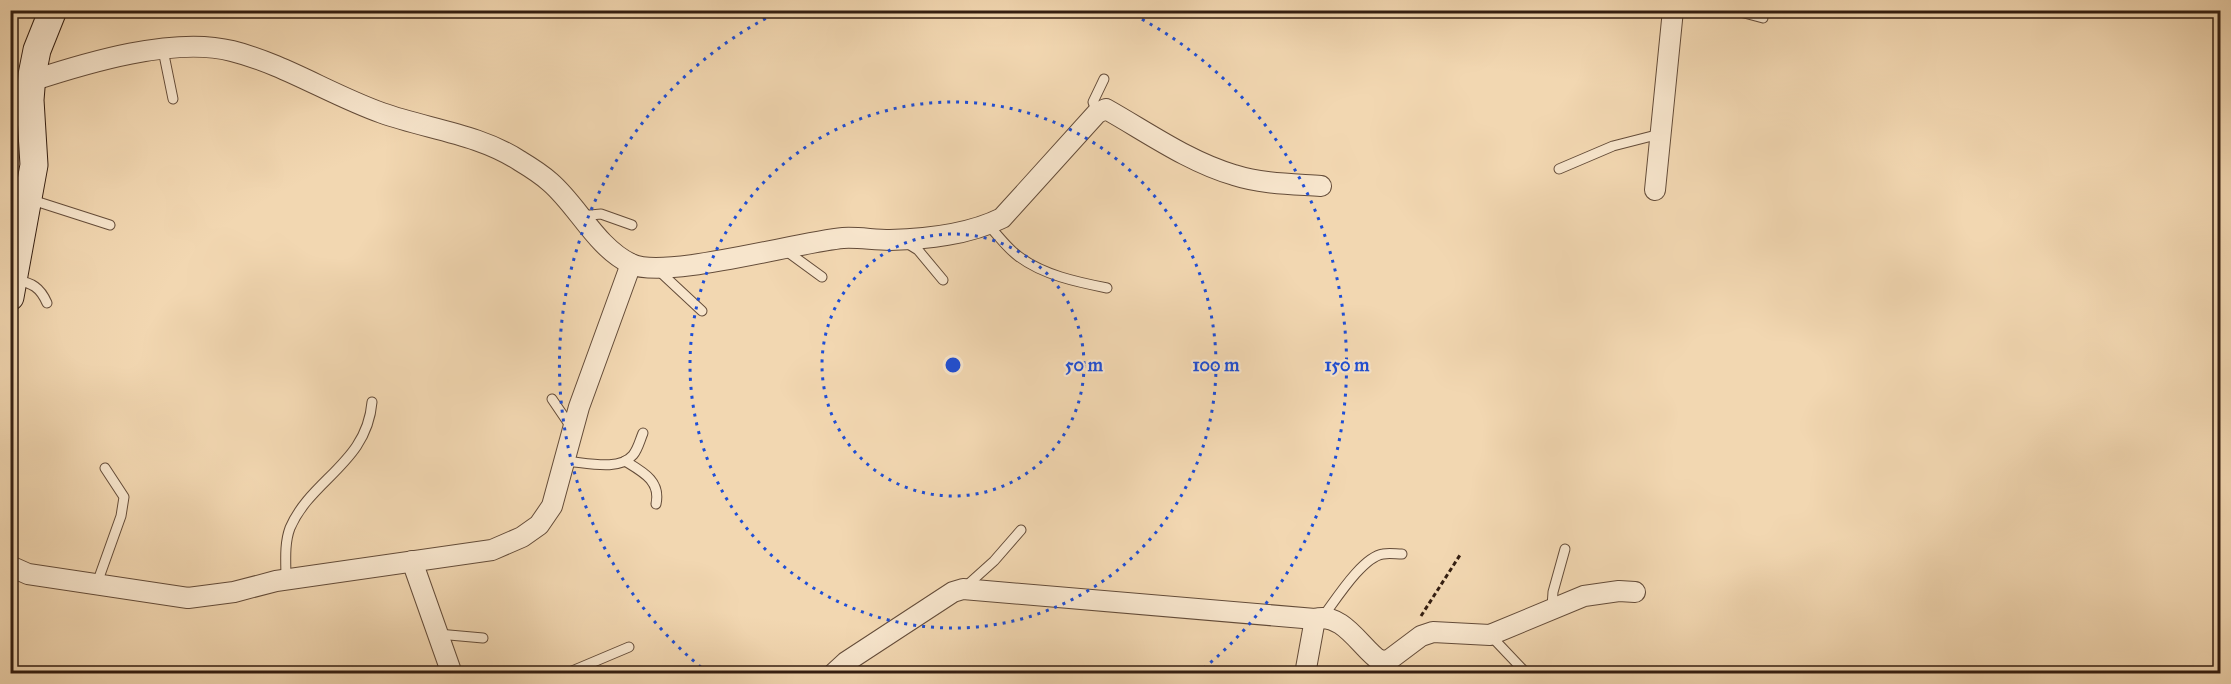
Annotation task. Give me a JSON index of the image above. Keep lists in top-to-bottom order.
{
  "rings": ["50 m", "100 m", "150 m"]
}
